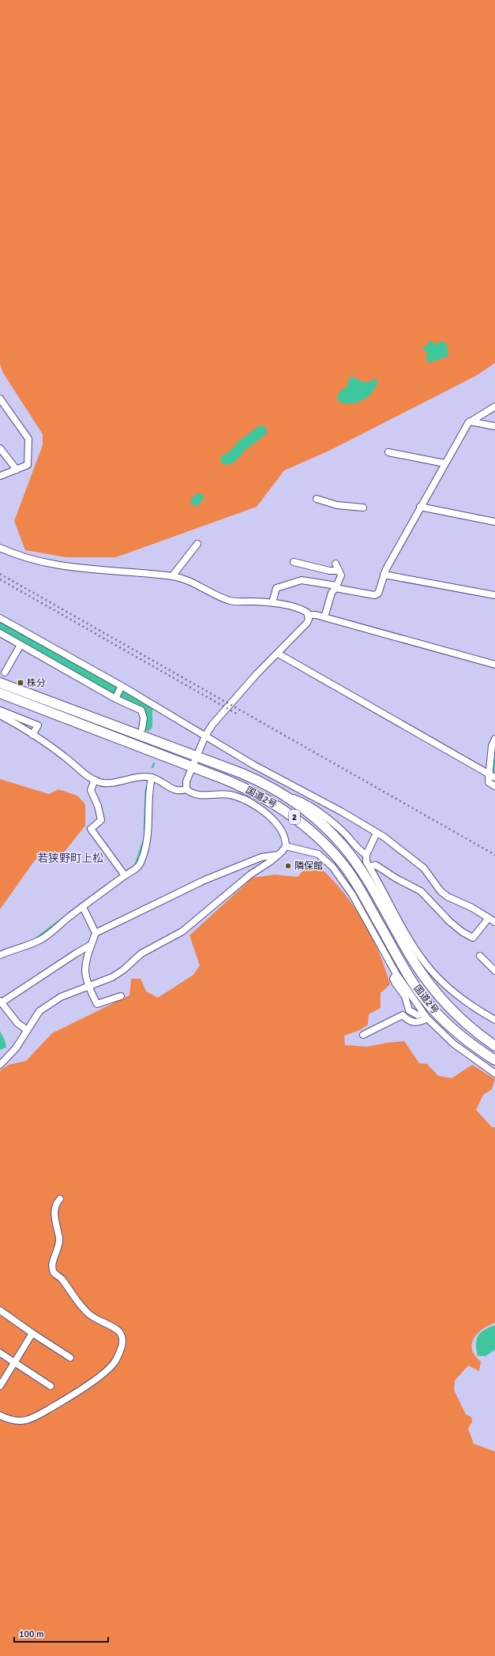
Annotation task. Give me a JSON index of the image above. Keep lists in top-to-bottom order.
{
  "streets": {
    "highway": ["国道2号", "2"]
  },
  "districts": ["若狭野町上松"],
  "places": {
    "transit": ["株分"],
    "other": ["隣保館"]
  },
  "scale_bar": "100 m"
}
